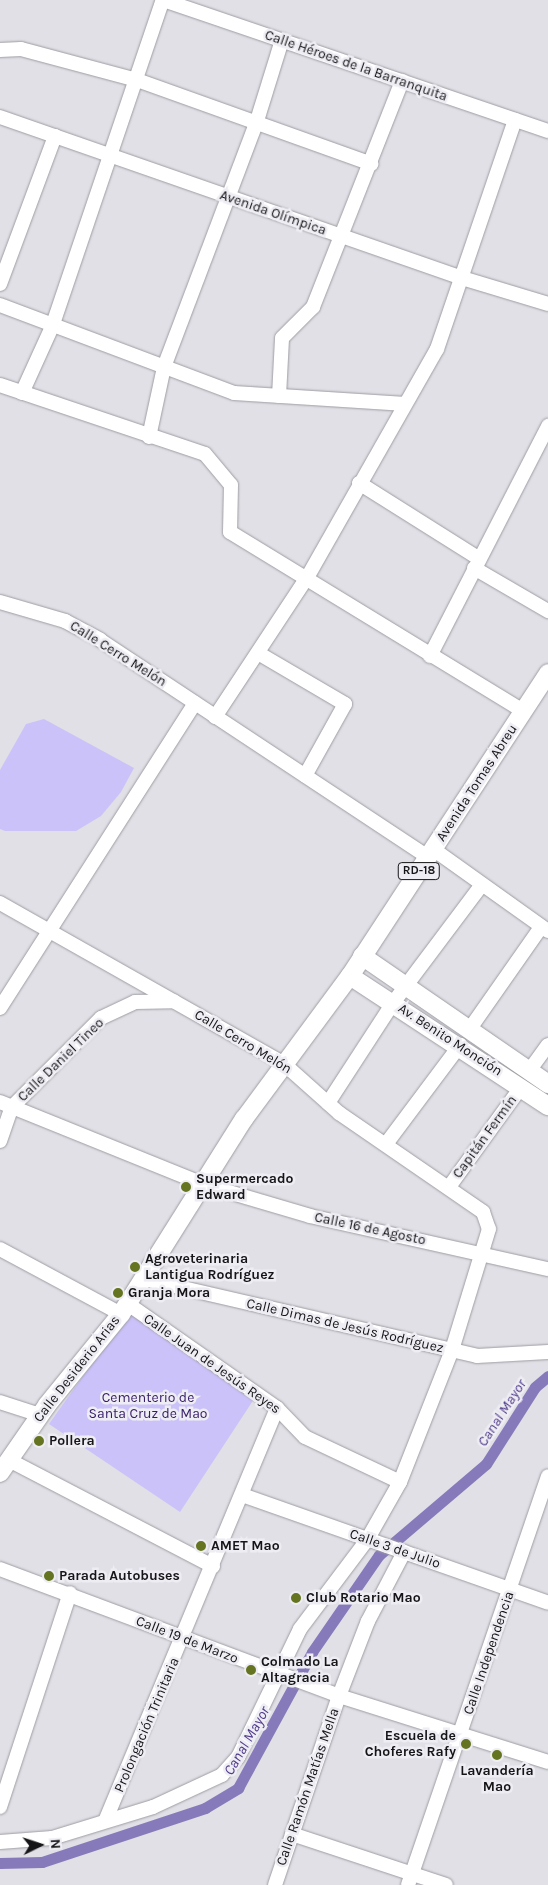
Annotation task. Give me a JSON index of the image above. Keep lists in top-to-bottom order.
{
  "streets": {
    "main road": [
      "Avenida Tomas Abreu",
      "RD-18",
      "Av. Benito Monción",
      "Calle Desiderio Arias"
    ],
    "street": [
      "Calle Héroes de la Barranquita",
      "Avenida Olímpica",
      "Calle Cerro Melón",
      "Calle Daniel Tineo",
      "Capitán Fermín",
      "Calle 16 de Agosto",
      "Calle Dimas de Jesús Rodríguez",
      "Calle Juan de Jesús Reyes",
      "Calle 3 de Julio",
      "Calle 19 de Marzo",
      "Calle Independencia",
      "Prolongación Trinitaria",
      "Calle Ramón Matías Mella"
    ]
  },
  "crossings": [
    ["Calle Cerro Melón", "Avenida Tomas Abreu"],
    ["Calle Cerro Melón", "Calle Daniel Tineo"],
    ["Calle Cerro Melón", "Capitán Fermín"],
    ["Calle Cerro Melón", "Calle 16 de Agosto"],
    ["Calle Cerro Melón", "Calle Desiderio Arias"],
    ["Avenida Tomas Abreu", "Av. Benito Monción"],
    ["Avenida Tomas Abreu", "Calle Desiderio Arias"],
    ["Av. Benito Monción", "Capitán Fermín"],
    ["Calle Daniel Tineo", "Calle 16 de Agosto"],
    ["Calle 16 de Agosto", "Calle Desiderio Arias"],
    ["Calle Dimas de Jesús Rodríguez", "Calle Desiderio Arias"],
    ["Calle Juan de Jesús Reyes", "Calle Desiderio Arias"],
    ["Calle Juan de Jesús Reyes", "Prolongación Trinitaria"],
    ["Calle 3 de Julio", "Calle Independencia"],
    ["Calle 3 de Julio", "Prolongación Trinitaria"],
    ["Calle 3 de Julio", "Calle Ramón Matías Mella"],
    ["Calle 19 de Marzo", "Calle Independencia"],
    ["Calle 19 de Marzo", "Prolongación Trinitaria"],
    ["Calle 19 de Marzo", "Calle Ramón Matías Mella"]
  ],
  "water": ["Canal Mayor"],
  "parks": ["Cementerio de Santa Cruz de Mao"],
  "places": [
    "Supermercado Edward",
    "Agroveterinaria Lantigua Rodríguez",
    "Granja Mora",
    "Pollera",
    "AMET Mao",
    "Parada Autobuses",
    "Club Rotario Mao",
    "Colmado La Altagracia",
    "Escuela de Choferes Rafy",
    "Lavandería Mao"
  ],
  "north": "right"
}
